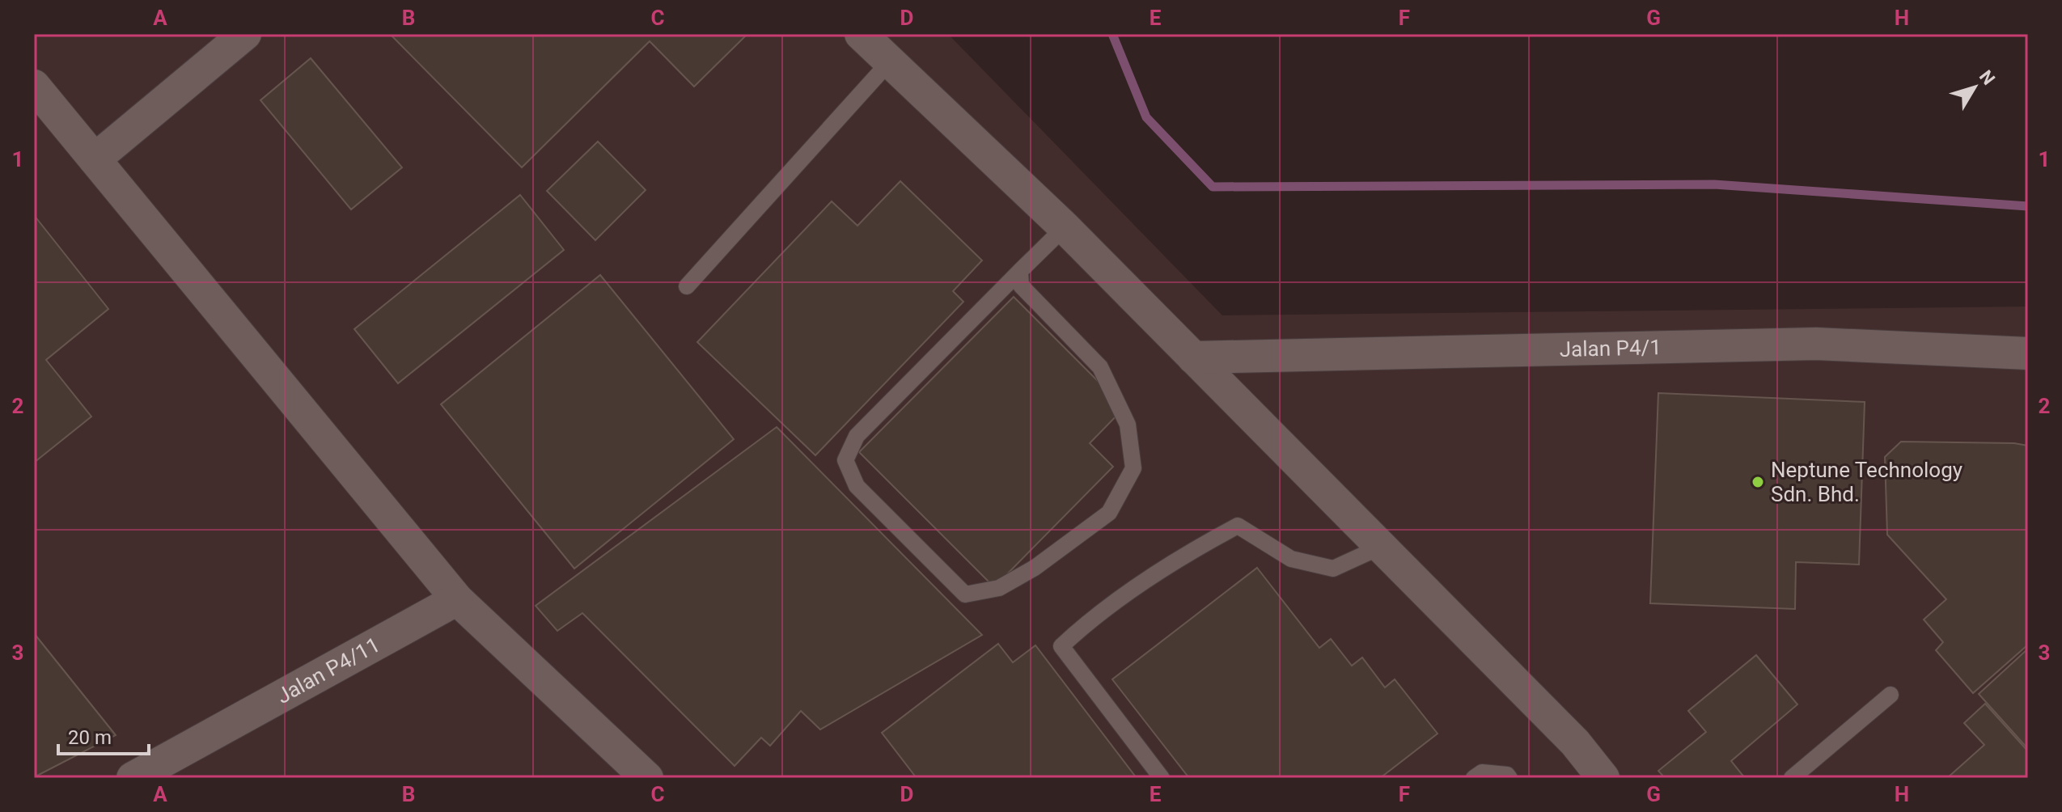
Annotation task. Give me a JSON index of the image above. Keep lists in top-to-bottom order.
{
  "streets": {
    "street": ["Jalan P4/1", "Jalan P4/11"]
  },
  "places": ["Neptune Technology Sdn. Bhd."],
  "scale_bar": "20 m",
  "north": "top right",
  "grid": {
    "columns": [
      "A",
      "B",
      "C",
      "D",
      "E",
      "F",
      "G",
      "H"
    ],
    "rows": ["1", "2", "3"]
  }
}
